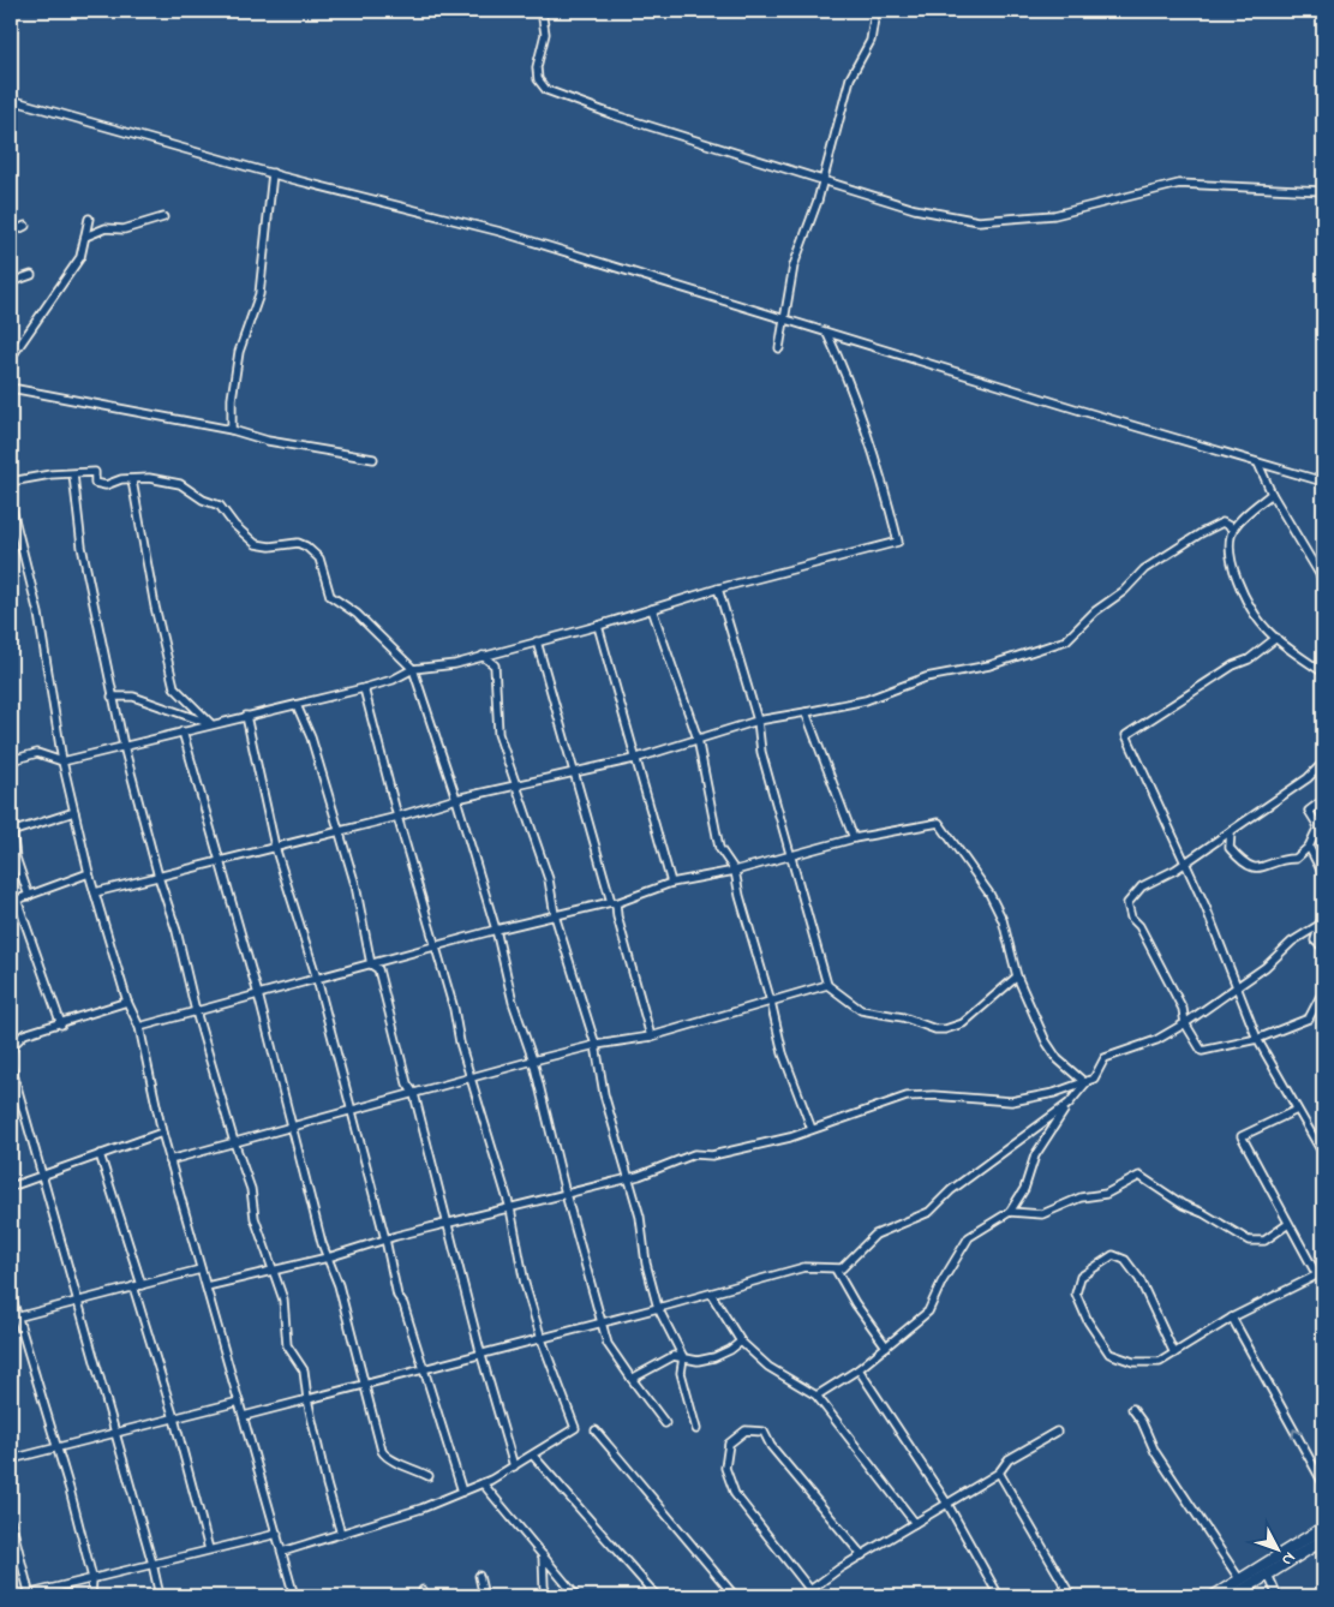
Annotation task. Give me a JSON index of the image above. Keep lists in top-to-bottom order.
{
  "north": "bottom right"
}
